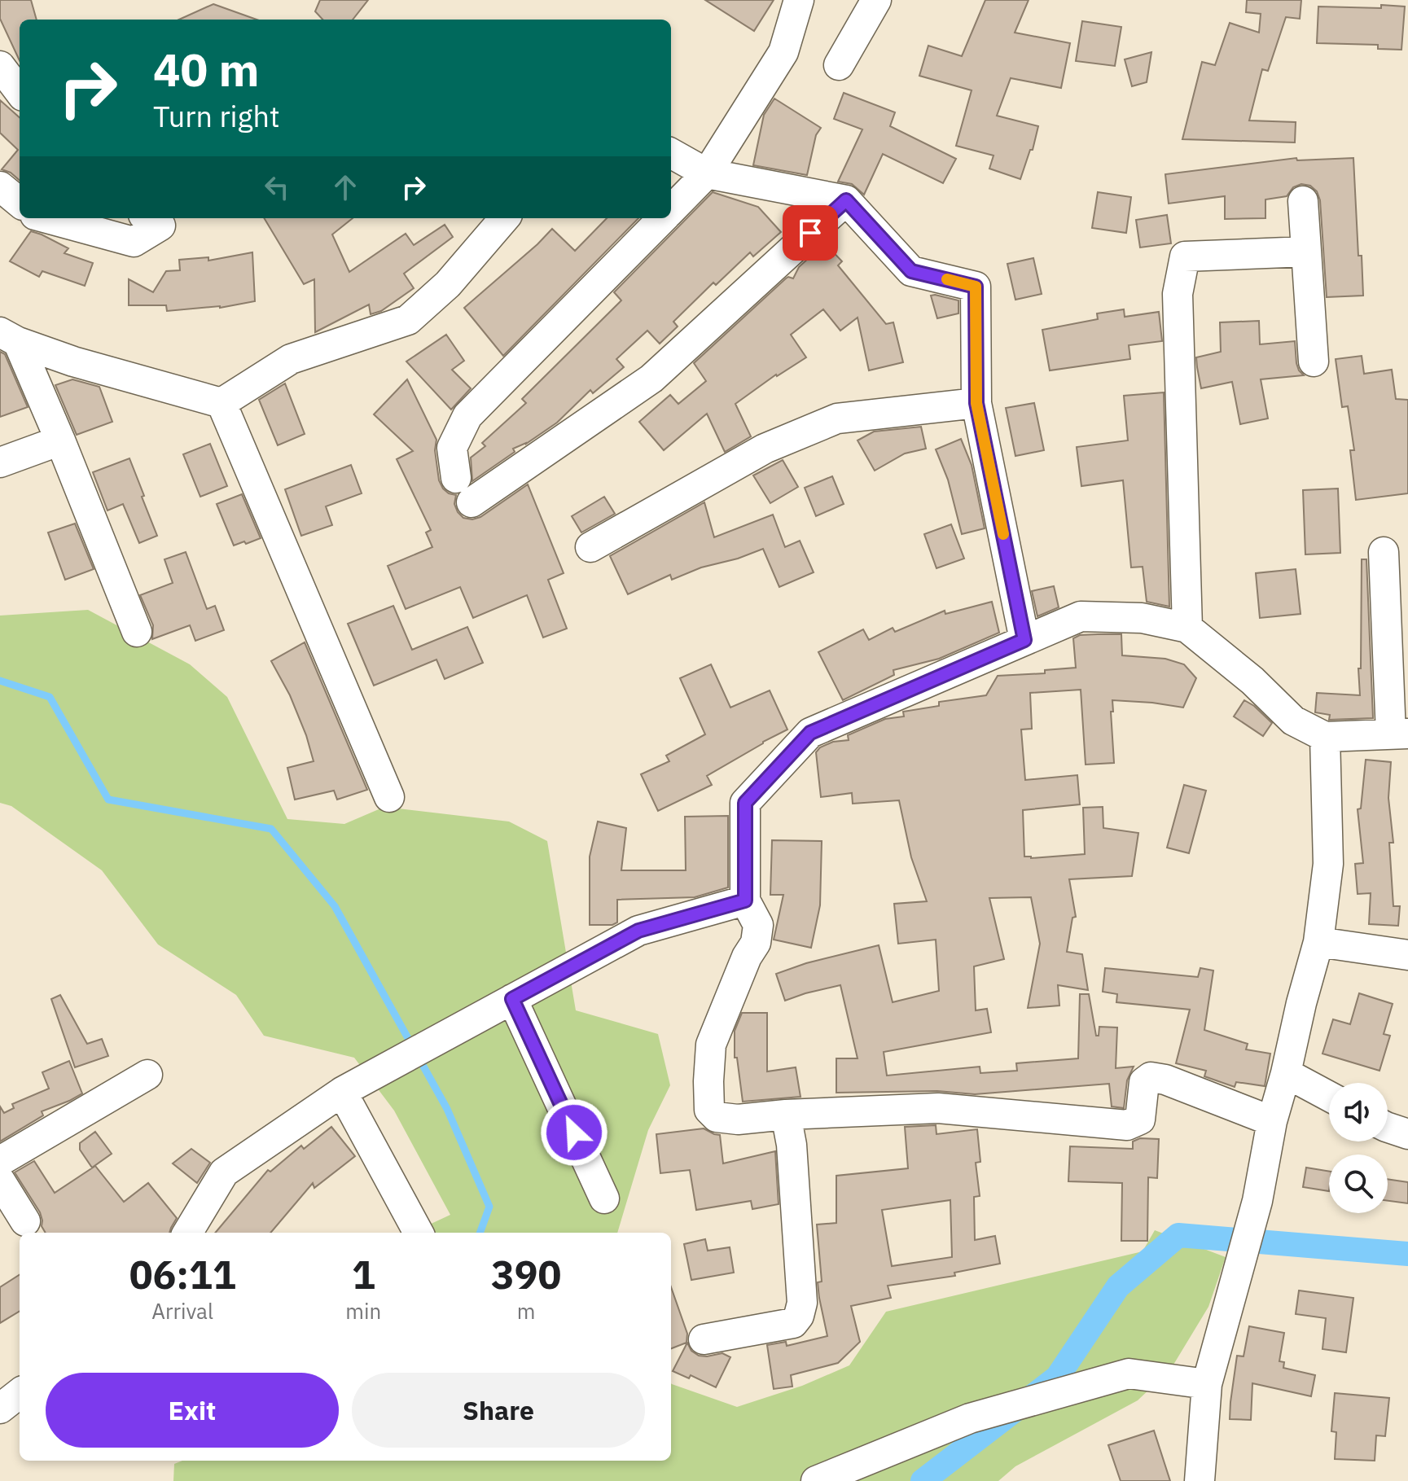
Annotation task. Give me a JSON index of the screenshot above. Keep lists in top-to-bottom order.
{
  "page": {
    "turn": ["40 m", "Turn right"],
    "eta": [
      "06:11",
      "Arrival",
      "1",
      "min",
      "390",
      "m"
    ],
    "buttons": ["Exit", "Share"]
  }
}
